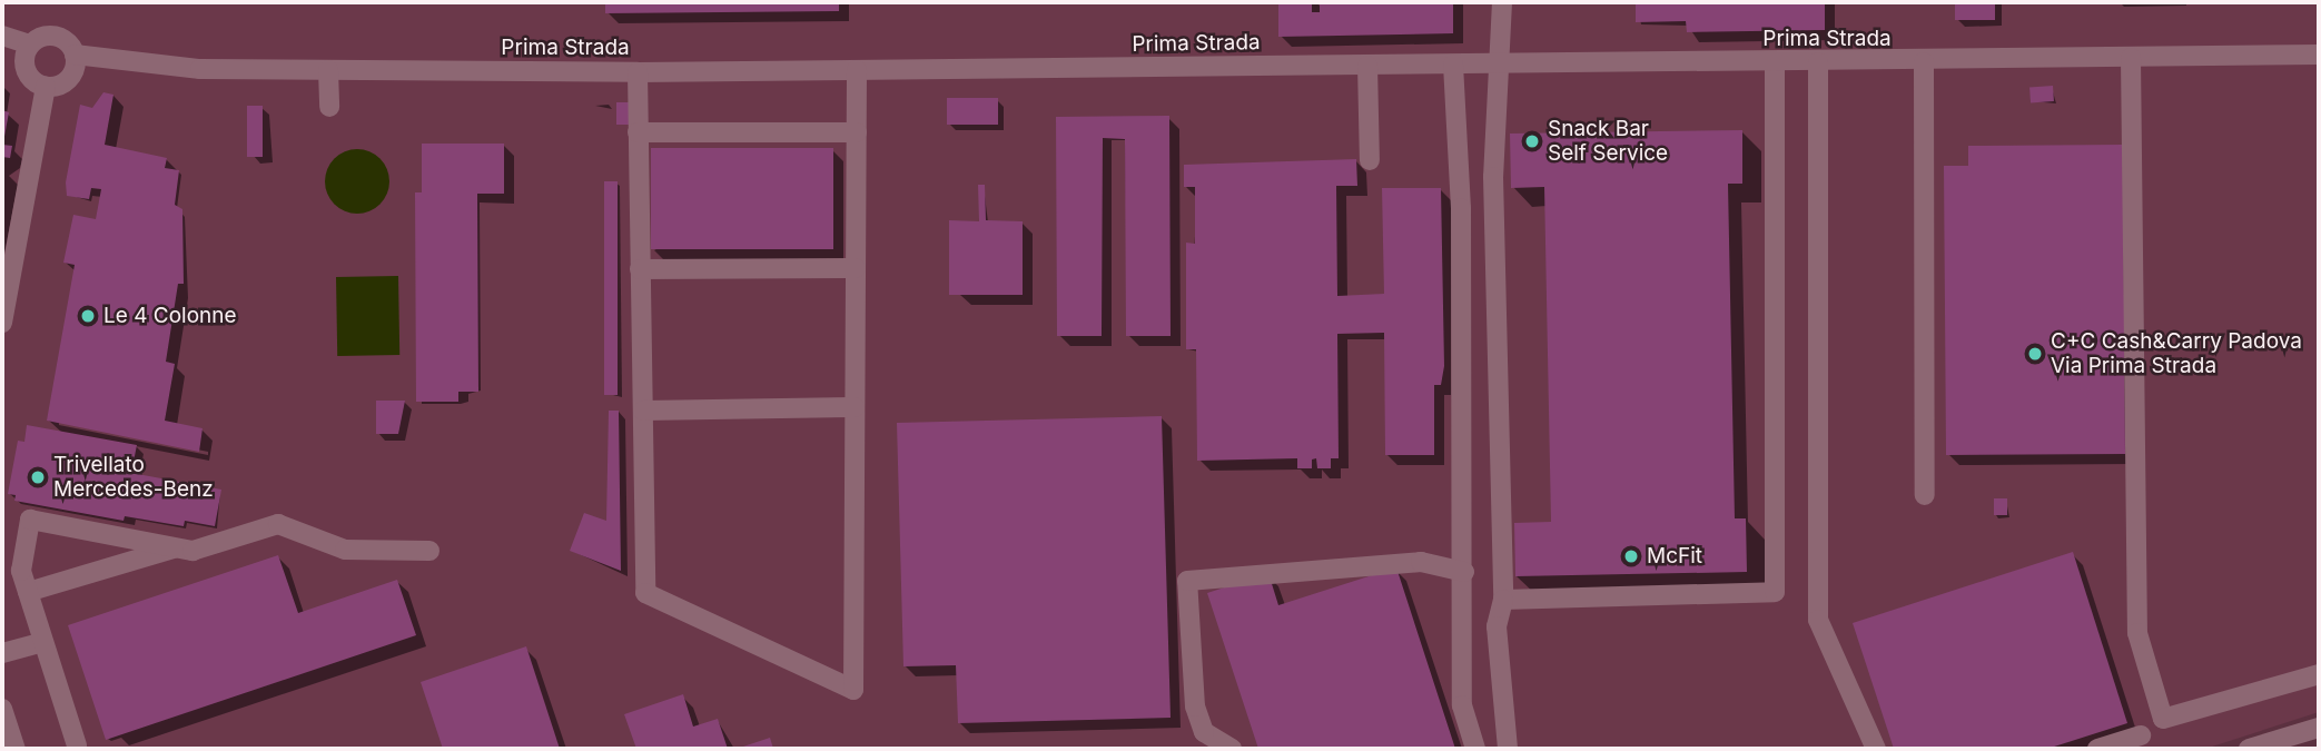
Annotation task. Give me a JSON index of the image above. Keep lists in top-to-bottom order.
{
  "streets": {
    "street": ["Prima Strada"]
  },
  "places": [
    "Snack Bar Self Service",
    "Le 4 Colonne",
    "C+C Cash&Carry Padova Via Prima Strada",
    "Trivellato Mercedes-Benz",
    "McFit"
  ]
}
